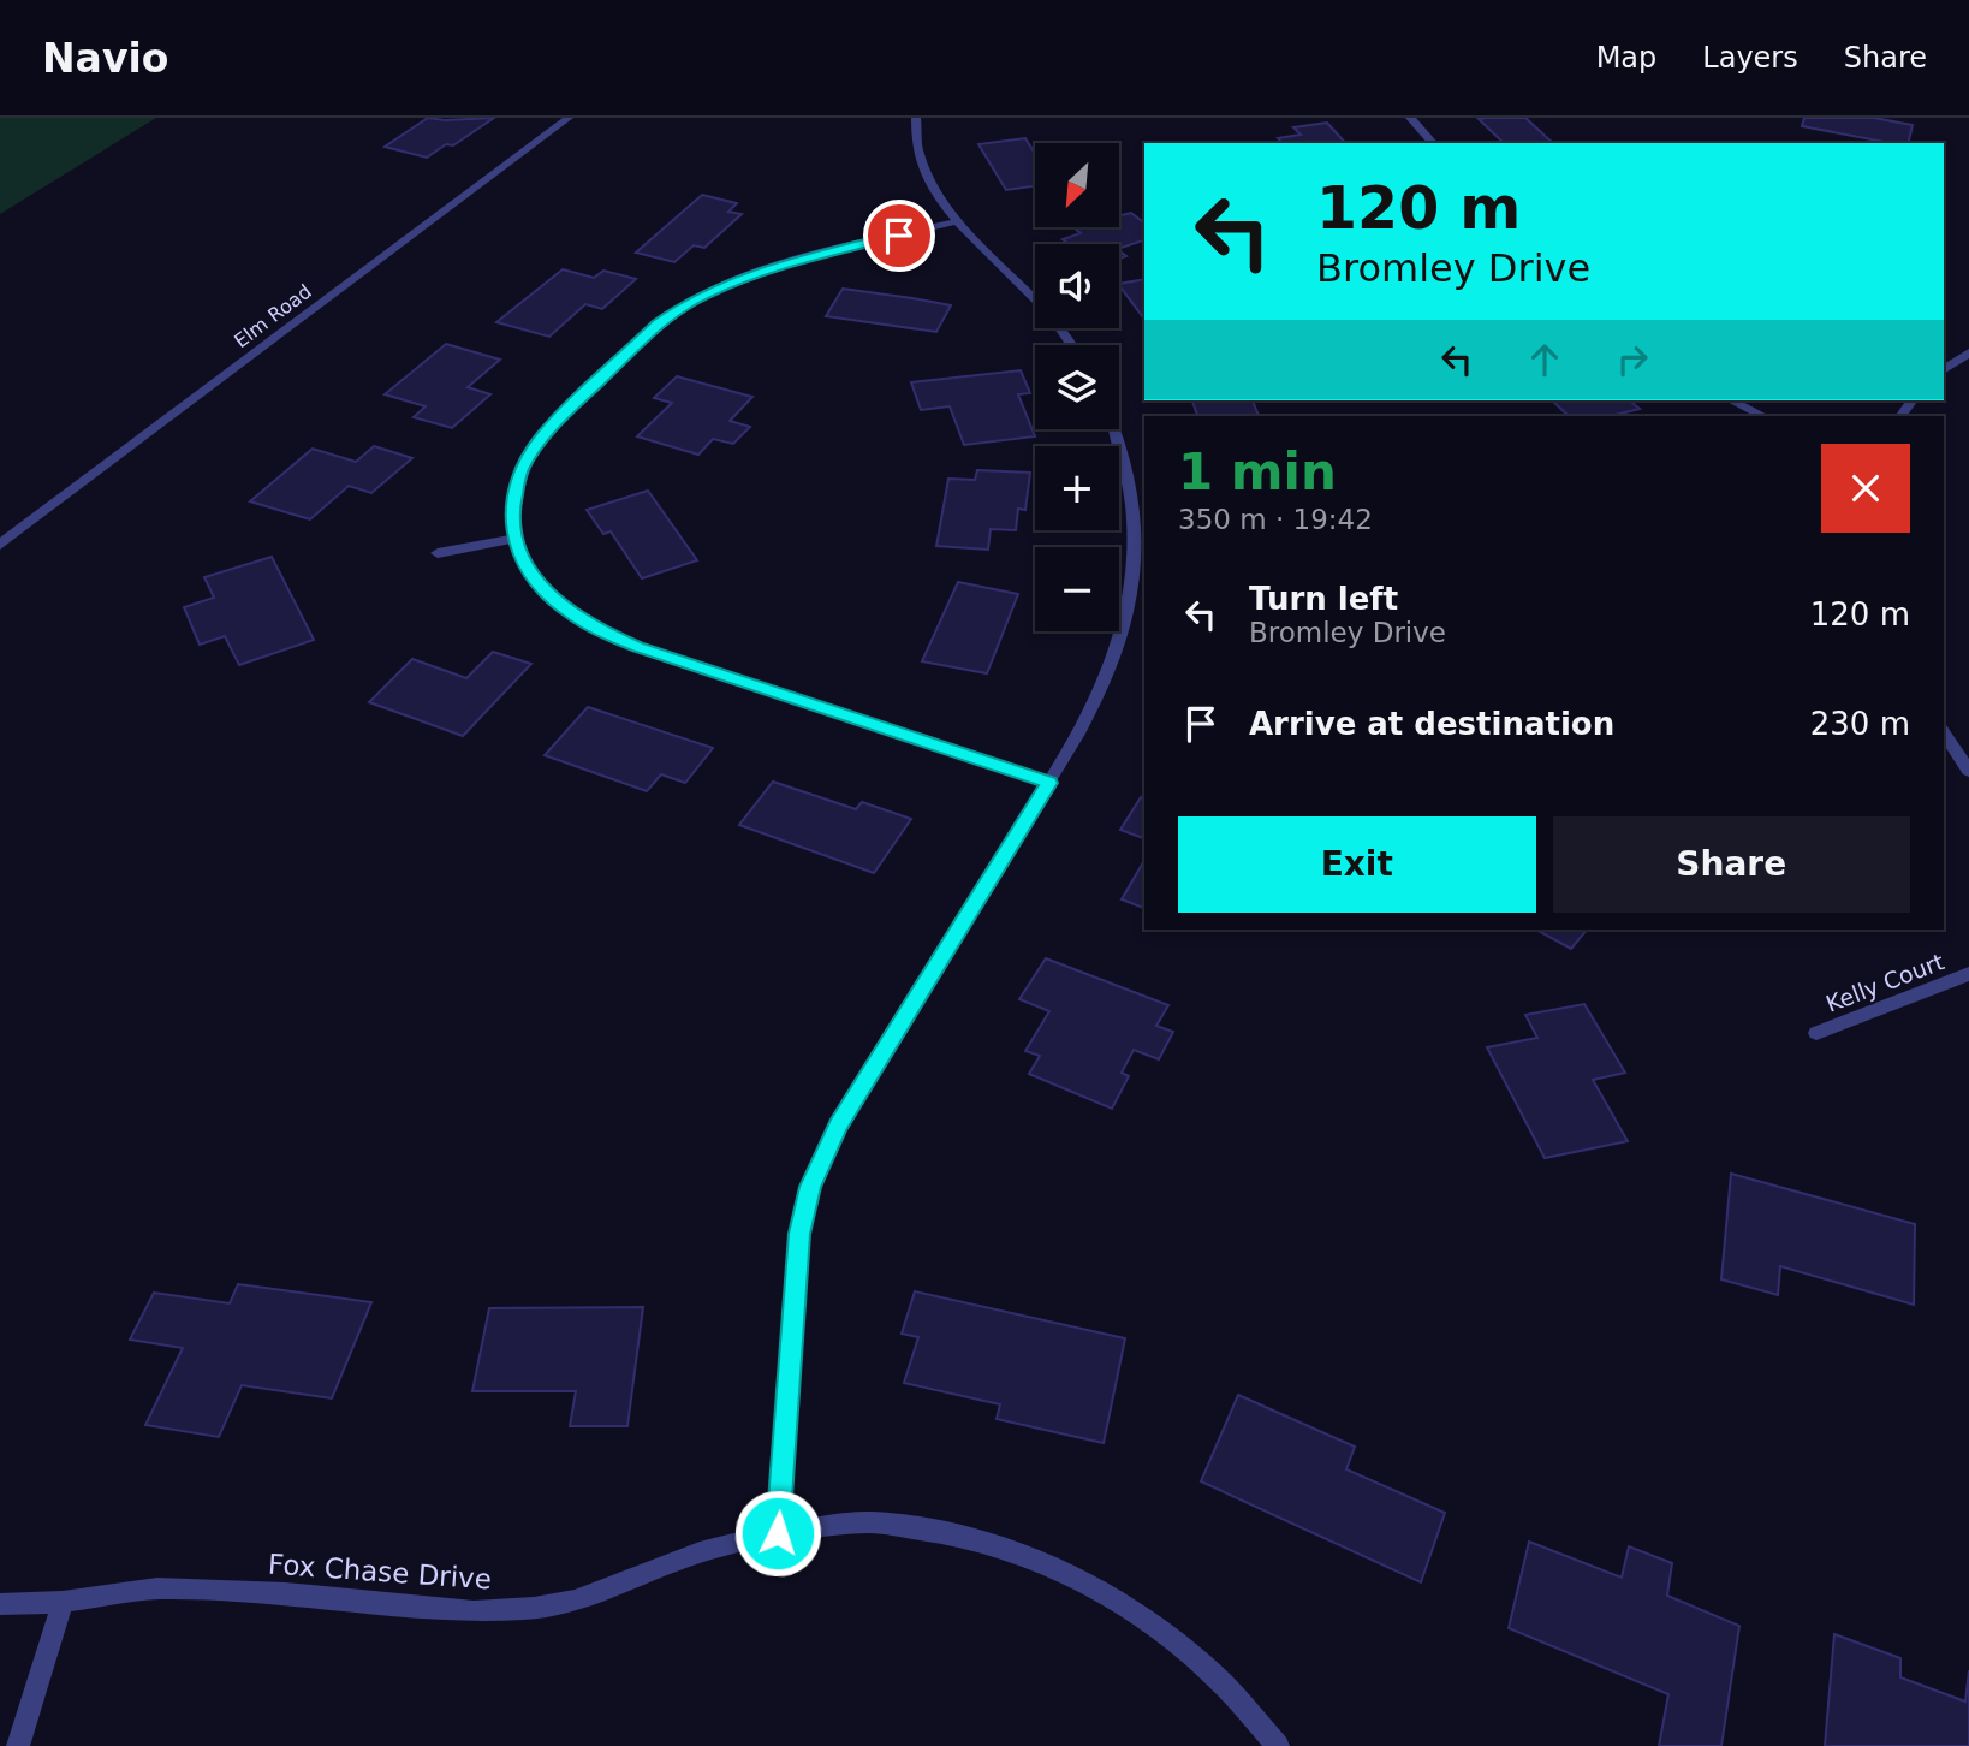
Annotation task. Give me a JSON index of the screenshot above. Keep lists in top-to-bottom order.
{
  "streets": {
    "street": ["Elm Road", "Kelly Court", "Fox Chase Drive"]
  },
  "north": "bottom left",
  "page": {
    "header": "Navio",
    "nav": ["Map", "Layers", "Share"],
    "map_buttons": ["+", "−"],
    "turn": ["120 m", "Bromley Drive"],
    "heading": ["1 min", "350 m · 19:42"],
    "list": [
      {
        "name": "Turn left",
        "note": "Bromley Drive",
        "value": "120 m"
      },
      {
        "name": "Arrive at destination",
        "value": "230 m"
      }
    ],
    "buttons": ["Exit", "Share"]
  }
}
